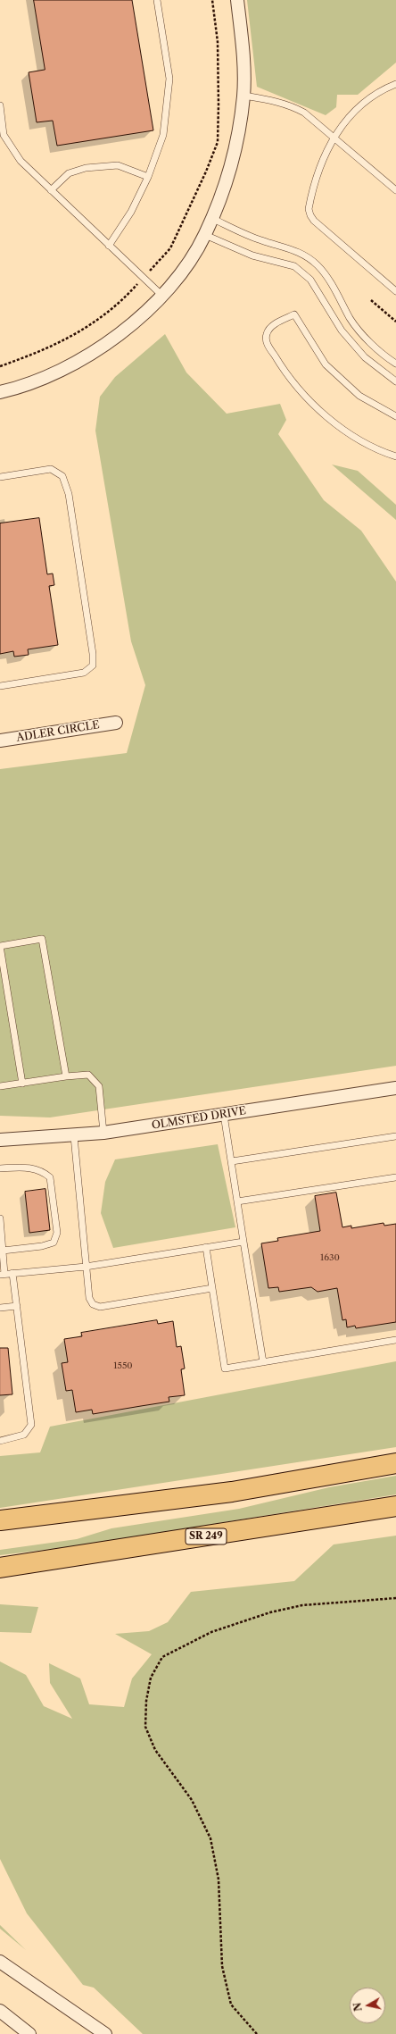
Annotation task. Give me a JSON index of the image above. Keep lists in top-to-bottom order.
{
  "streets": {
    "main road": ["SR 249"],
    "street": ["ADLER CIRCLE", "OLMSTED DRIVE"]
  },
  "house_numbers": ["1630", "1550"],
  "north": "left"
}
